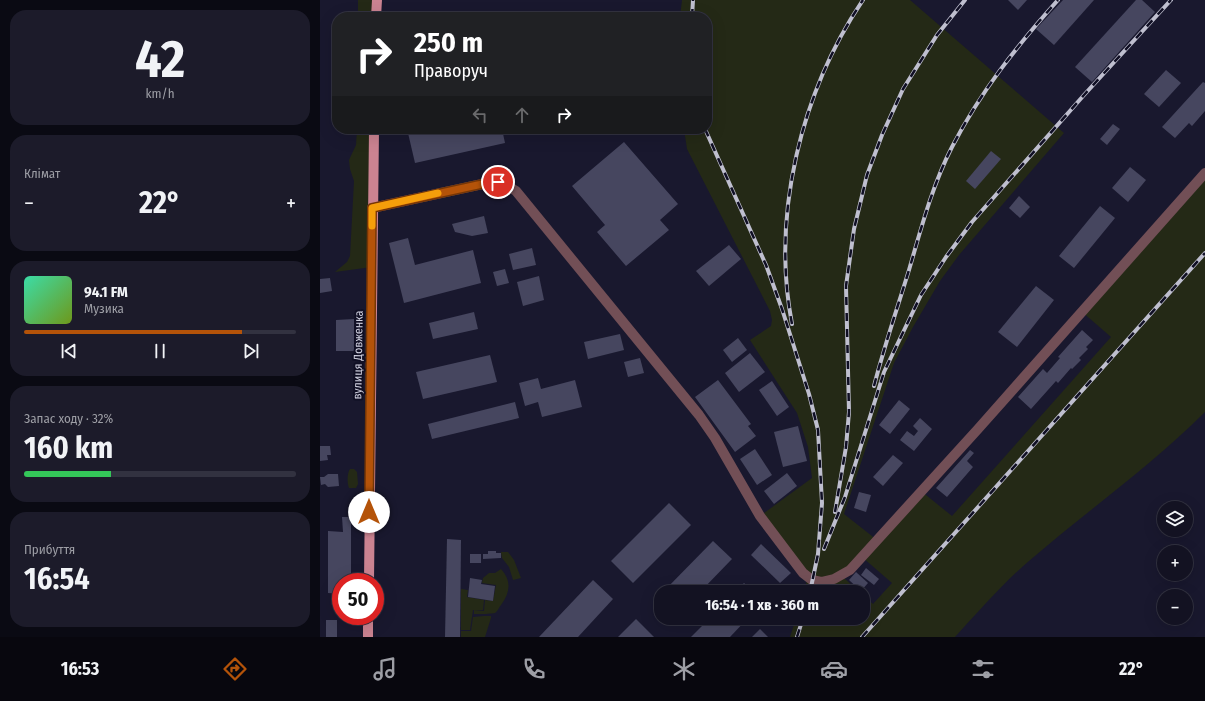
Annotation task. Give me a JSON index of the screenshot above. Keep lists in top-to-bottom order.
{
  "streets": {
    "main road": ["вулиця Довженка"]
  },
  "page": {
    "tile": [
      ["42", "km/h"],
      "Клімат",
      ["Запас ходу · 32%", "160 km"],
      ["Прибуття", "16:54"]
    ],
    "turn": ["250 m", "Праворуч"],
    "heat": ["−", "22°", "+"],
    "song": ["94.1 FM", "Музика"],
    "map_buttons": ["+", "−"],
    "limit": "50",
    "trip": "16:54 · 1 хв · 360 m",
    "tabs": ["16:53", "22°"]
  }
}
